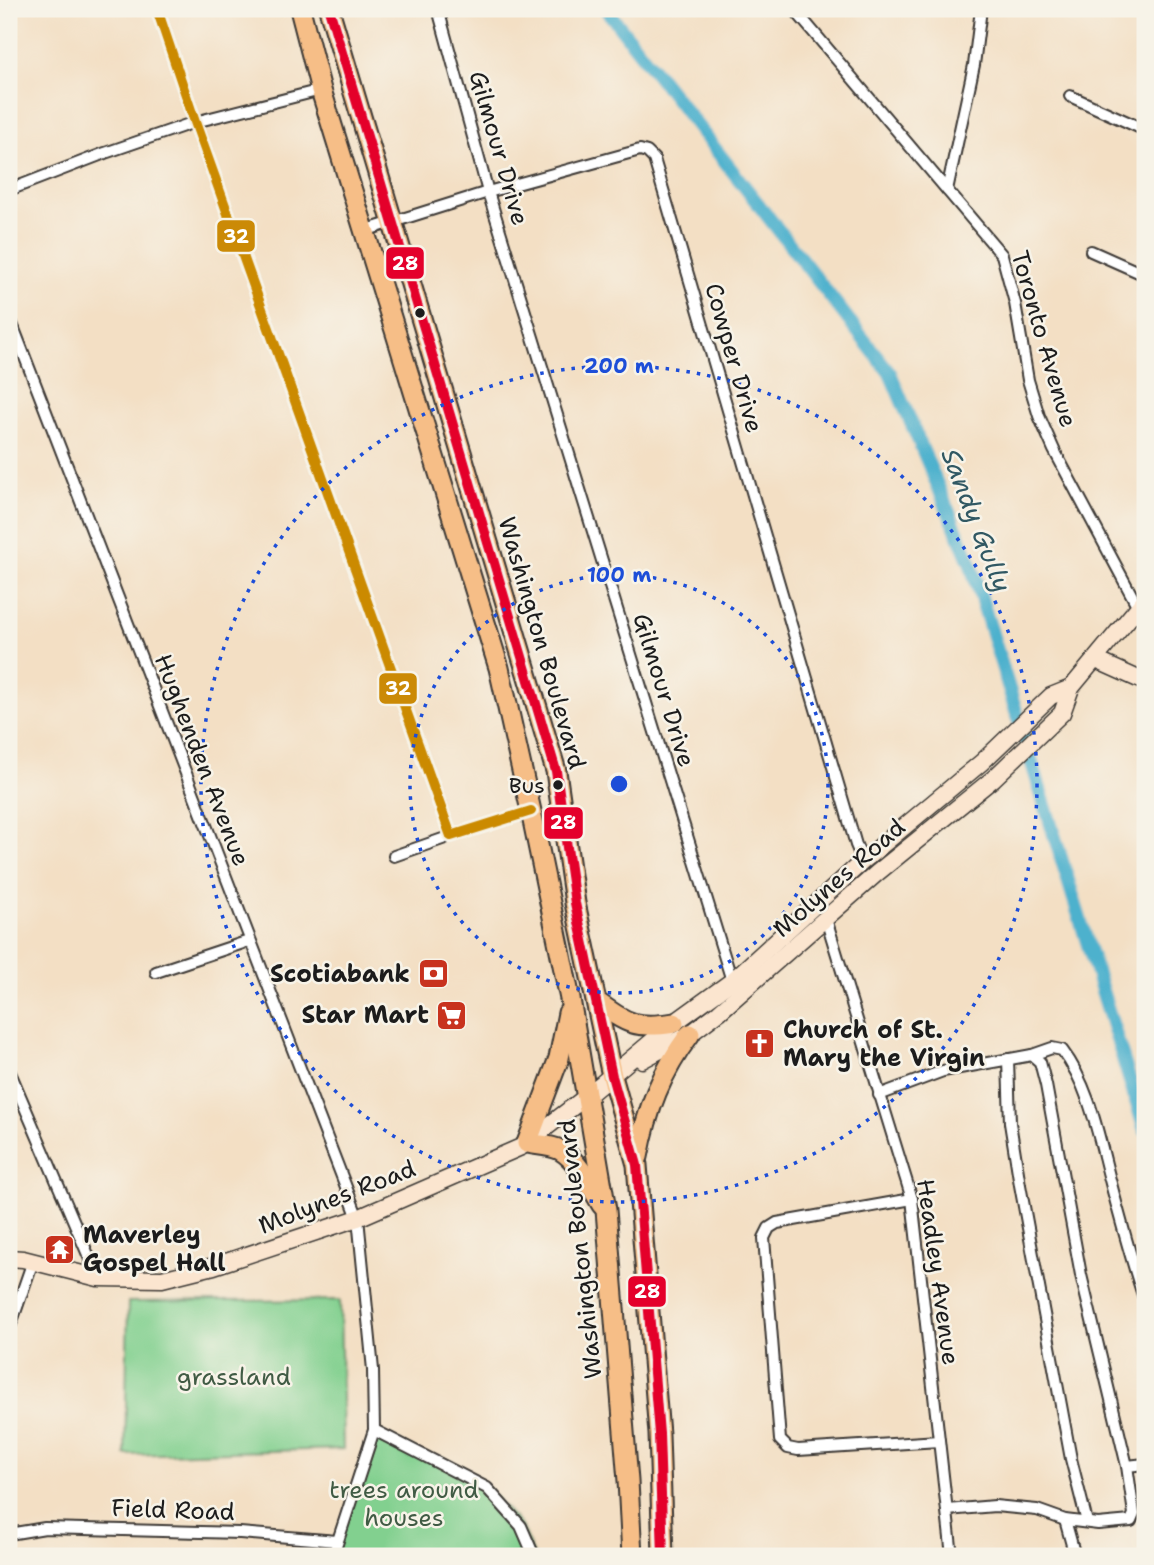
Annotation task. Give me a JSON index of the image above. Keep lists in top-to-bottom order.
{
  "streets": {
    "highway": ["Washington Boulevard"],
    "main road": ["Molynes Road"],
    "street": [
      "Gilmour Drive",
      "Toronto Avenue",
      "Cowper Drive",
      "Hughenden Avenue",
      "Headley Avenue",
      "Field Road"
    ]
  },
  "crossings": [
    ["Gilmour Drive", "Cowper Drive"],
    ["Gilmour Drive", "Molynes Road"],
    ["Toronto Avenue", "Molynes Road"],
    ["Cowper Drive", "Washington Boulevard"],
    ["Cowper Drive", "Molynes Road"],
    ["Washington Boulevard", "Molynes Road"],
    ["Hughenden Avenue", "Molynes Road"],
    ["Hughenden Avenue", "Field Road"],
    ["Molynes Road", "Headley Avenue"]
  ],
  "water": ["Sandy Gully"],
  "parks": ["grassland", "trees around houses"],
  "places": {
    "other": ["Bus"],
    "bank": ["Scotiabank"],
    "supermarket": ["Star Mart"],
    "church": ["Church of St. Mary the Virgin"],
    "temple": ["Maverley Gospel Hall"]
  },
  "lines": ["transit line 28", "transit line 32"],
  "rings": ["200 m", "100 m"]
}
